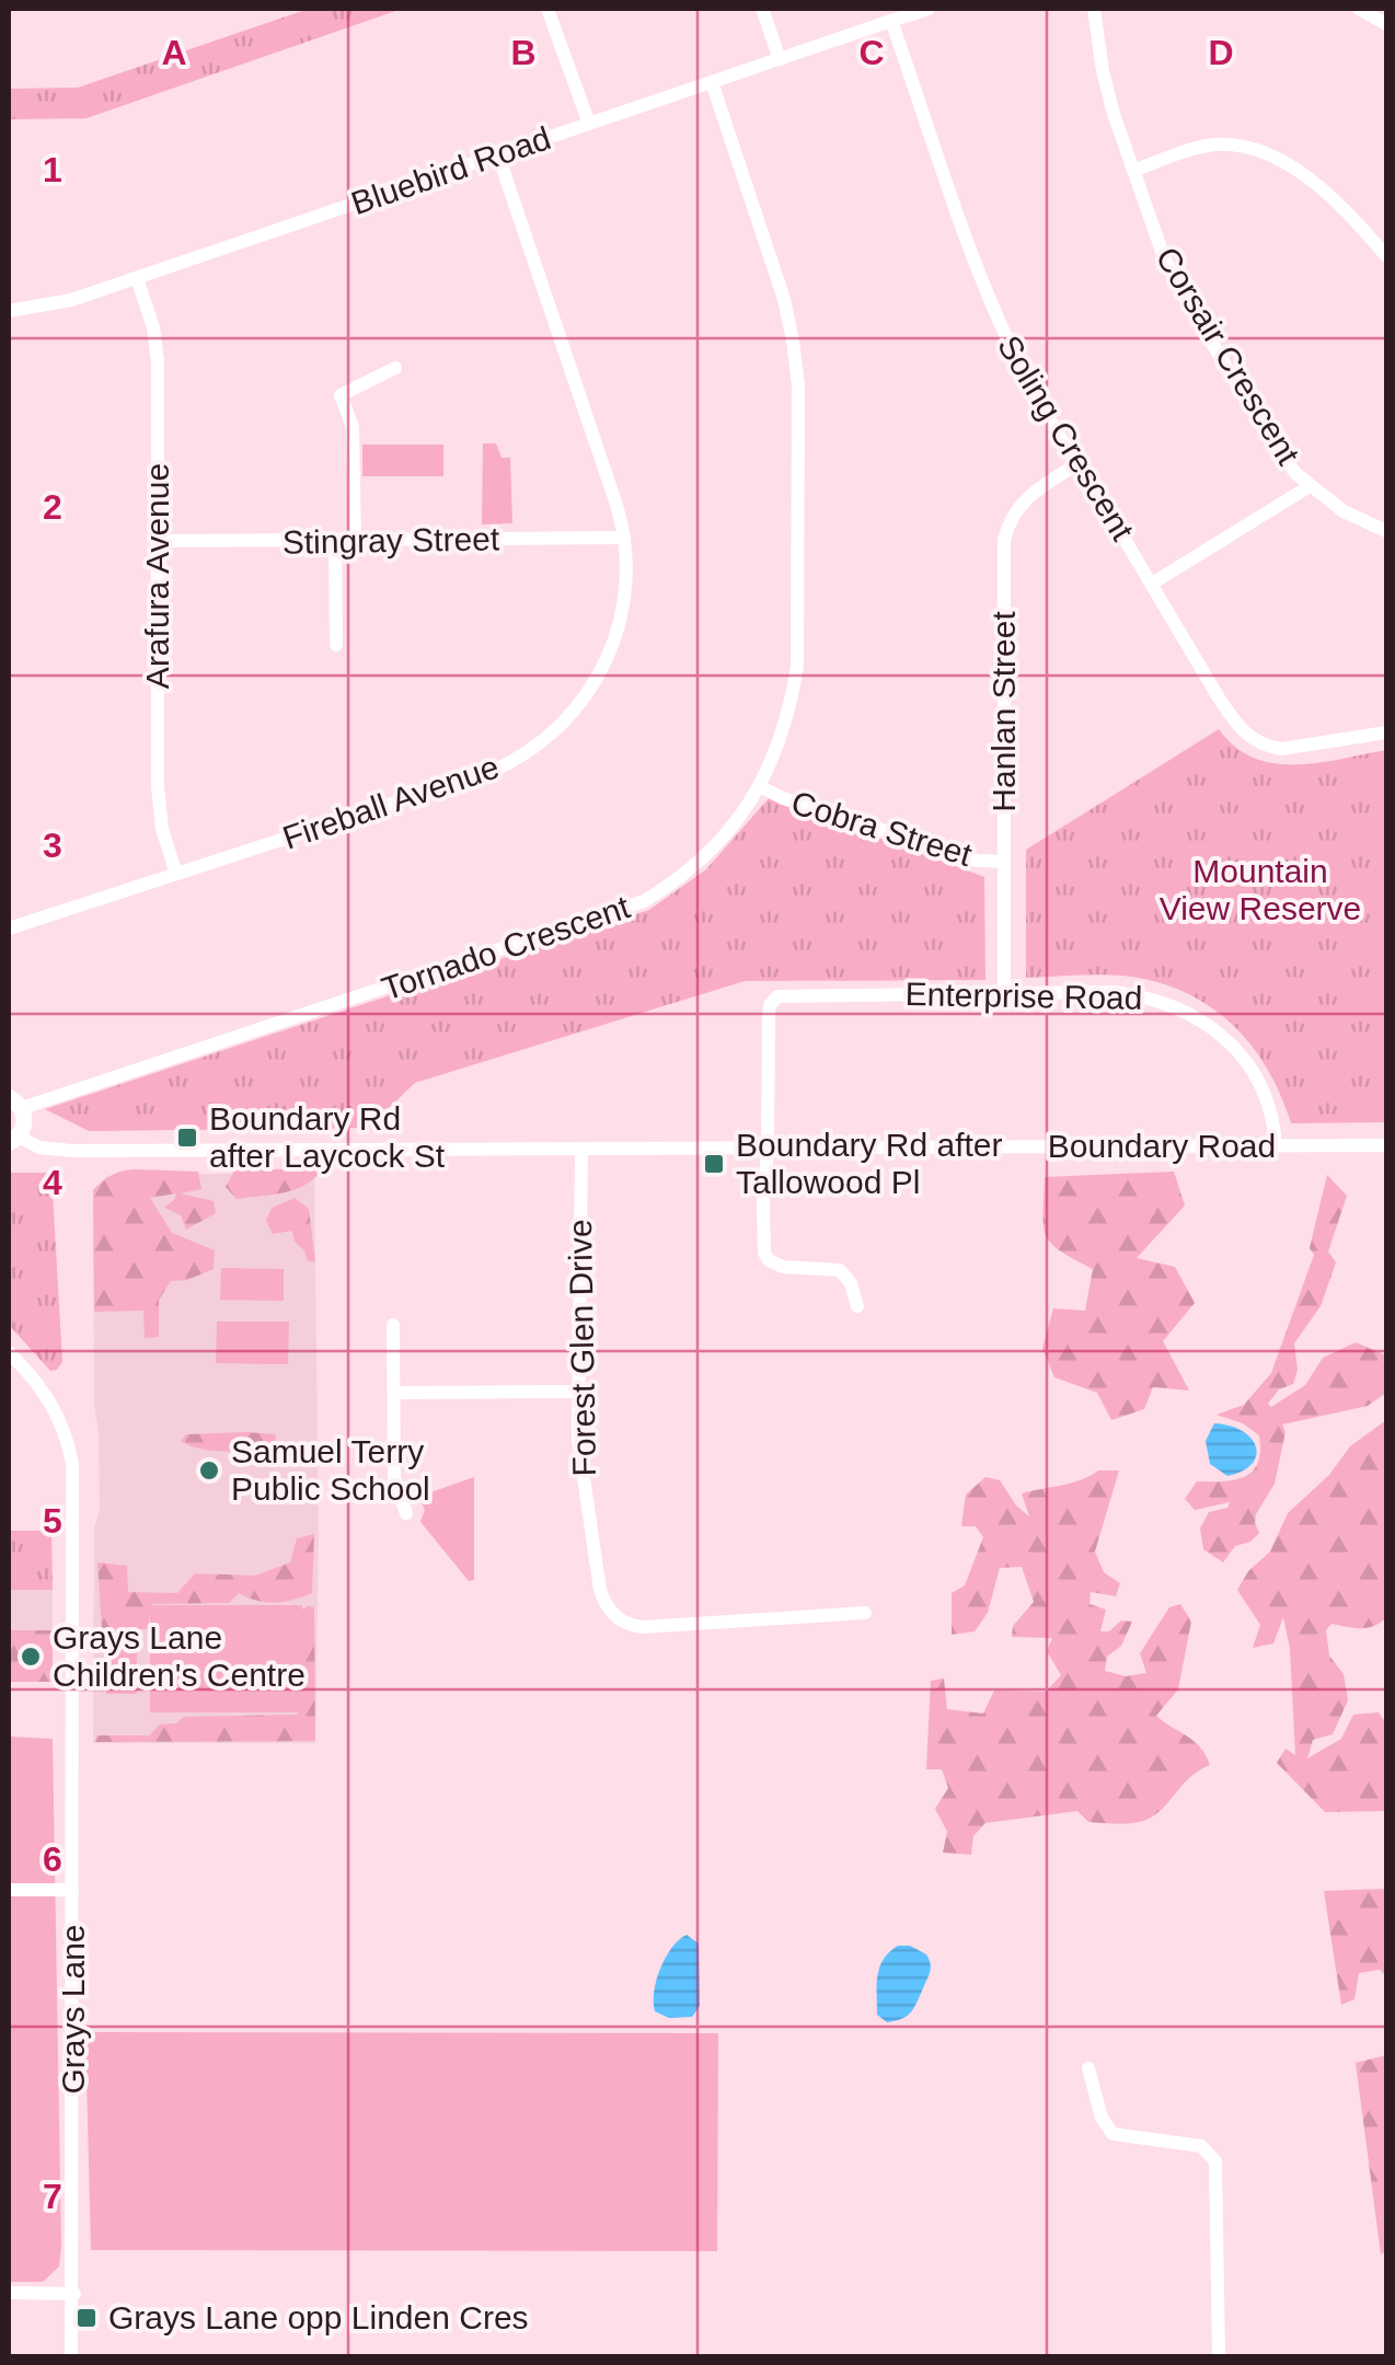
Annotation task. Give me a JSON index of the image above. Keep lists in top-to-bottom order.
{
  "streets": {
    "street": [
      "Bluebird Road",
      "Corsair Crescent",
      "Soling Crescent",
      "Stingray Street",
      "Arafura Avenue",
      "Hanlan Street",
      "Fireball Avenue",
      "Cobra Street",
      "Tornado Crescent",
      "Enterprise Road",
      "Boundary Road",
      "Forest Glen Drive",
      "Grays Lane"
    ]
  },
  "crossings": [
    ["Bluebird Road", "Soling Crescent"],
    ["Bluebird Road", "Arafura Avenue"],
    ["Bluebird Road", "Fireball Avenue"],
    ["Bluebird Road", "Tornado Crescent"],
    ["Soling Crescent", "Hanlan Street"],
    ["Stingray Street", "Arafura Avenue"],
    ["Stingray Street", "Fireball Avenue"],
    ["Arafura Avenue", "Fireball Avenue"],
    ["Hanlan Street", "Cobra Street"],
    ["Hanlan Street", "Enterprise Road"],
    ["Cobra Street", "Tornado Crescent"],
    ["Enterprise Road", "Boundary Road"],
    ["Boundary Road", "Forest Glen Drive"]
  ],
  "parks": ["Mountain View Reserve"],
  "places": {
    "transit": ["Boundary Rd after Laycock St", "Boundary Rd after Tallowood Pl", "Grays Lane opp Linden Cres"],
    "other": ["Samuel Terry Public School", "Grays Lane Children's Centre"]
  },
  "grid": {
    "columns": [
      "A",
      "B",
      "C",
      "D"
    ],
    "rows": [
      "1",
      "2",
      "3",
      "4",
      "5",
      "6",
      "7"
    ]
  }
}
